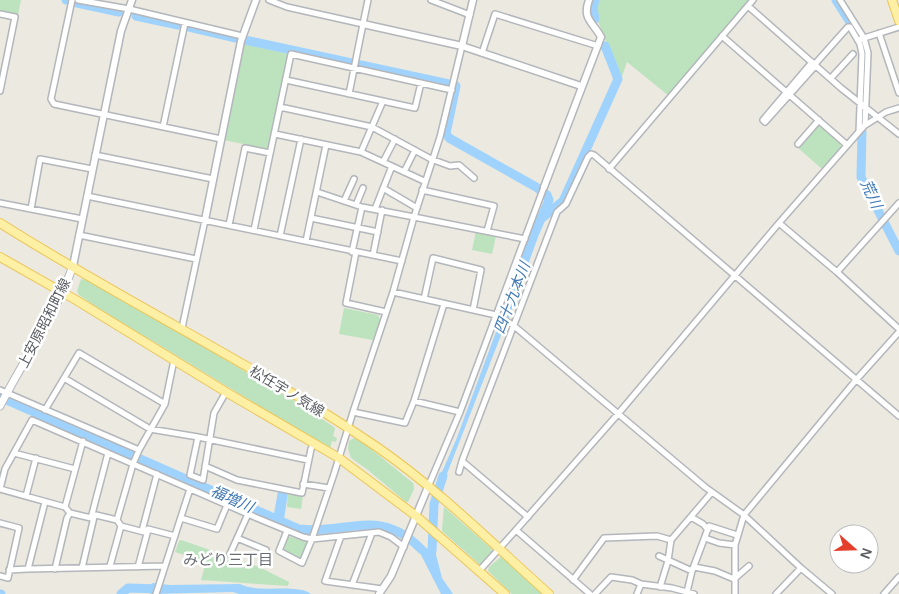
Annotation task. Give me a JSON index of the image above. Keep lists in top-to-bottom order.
{
  "streets": {
    "main road": ["上安原昭和町線", "松任宇ノ気線"]
  },
  "crossings": [
    ["上安原昭和町線", "松任宇ノ気線"]
  ],
  "districts": ["みどり三丁目"],
  "water": ["荒川", "四十九本川", "福増川"],
  "north": "right"
}
